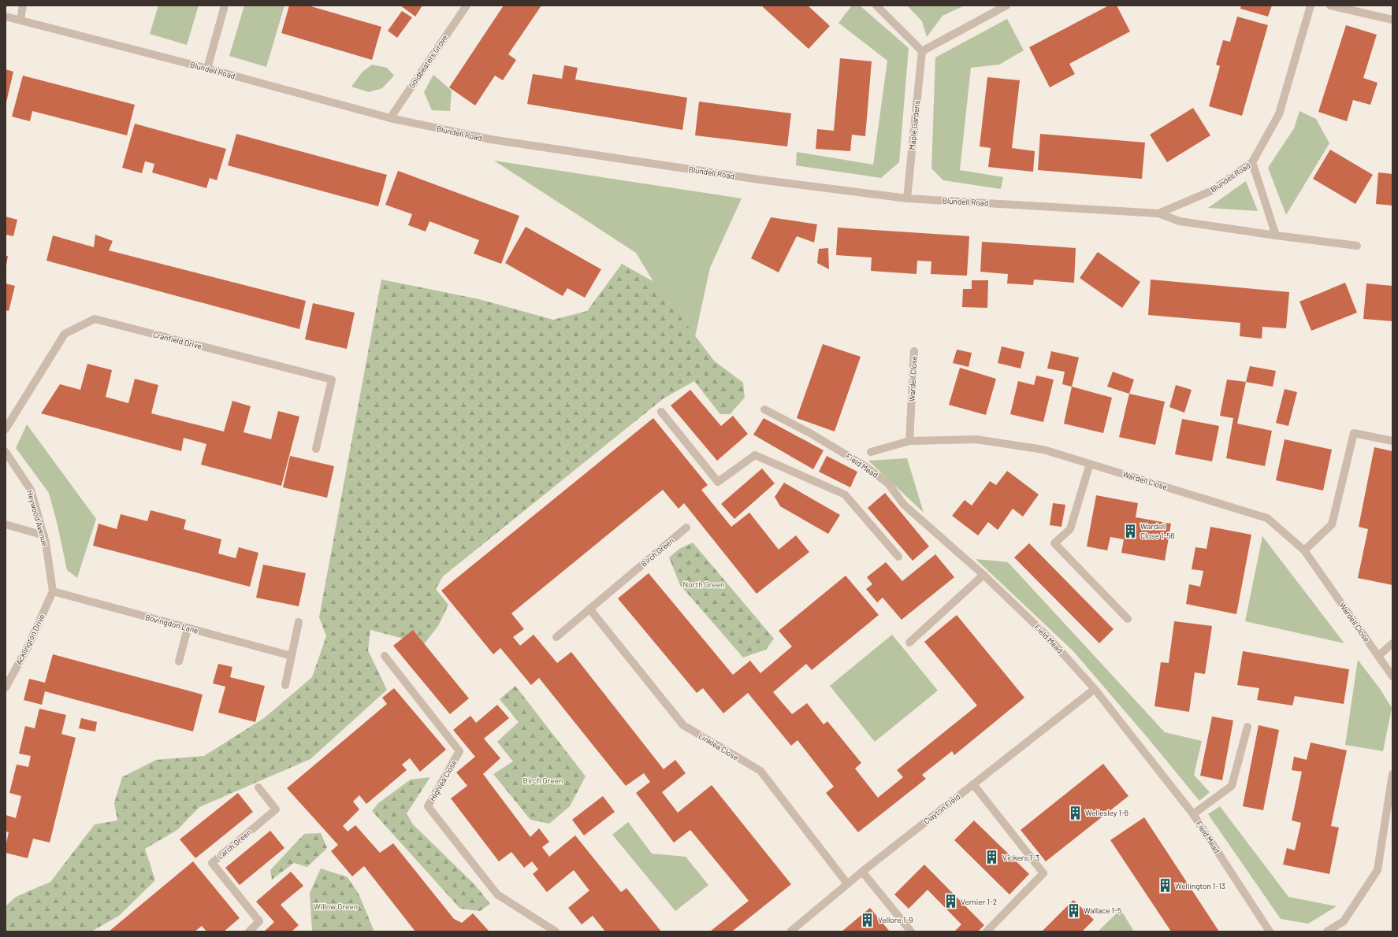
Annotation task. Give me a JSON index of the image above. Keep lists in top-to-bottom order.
{
  "streets": {
    "street": [
      "Goldbeaters Grove",
      "Blundell Road",
      "Maple Gardens",
      "Cranfield Drive",
      "Wardell Close",
      "Field Mead",
      "Heywood Avenue",
      "Birch Green",
      "Bovingdon Lane",
      "Acklington Drive",
      "Linklea Close",
      "Highlea Close",
      "Clayton Field",
      "Larch Green"
    ]
  },
  "crossings": [
    ["Goldbeaters Grove", "Blundell Road"],
    ["Blundell Road", "Maple Gardens"],
    ["Field Mead", "Clayton Field"],
    ["Heywood Avenue", "Bovingdon Lane"],
    ["Heywood Avenue", "Acklington Drive"],
    ["Birch Green", "Linklea Close"],
    ["Bovingdon Lane", "Acklington Drive"],
    ["Linklea Close", "Clayton Field"]
  ],
  "parks": ["North Green", "Birch Green", "Willow Green"],
  "places": {
    "building": [
      "Wardell Close 1-56",
      "Wellesley 1-6",
      "Vickers 1-3",
      "Wellington 1-13",
      "Vernier 1-2",
      "Wallace 1-5",
      "Vellore 1-9"
    ]
  }
}
